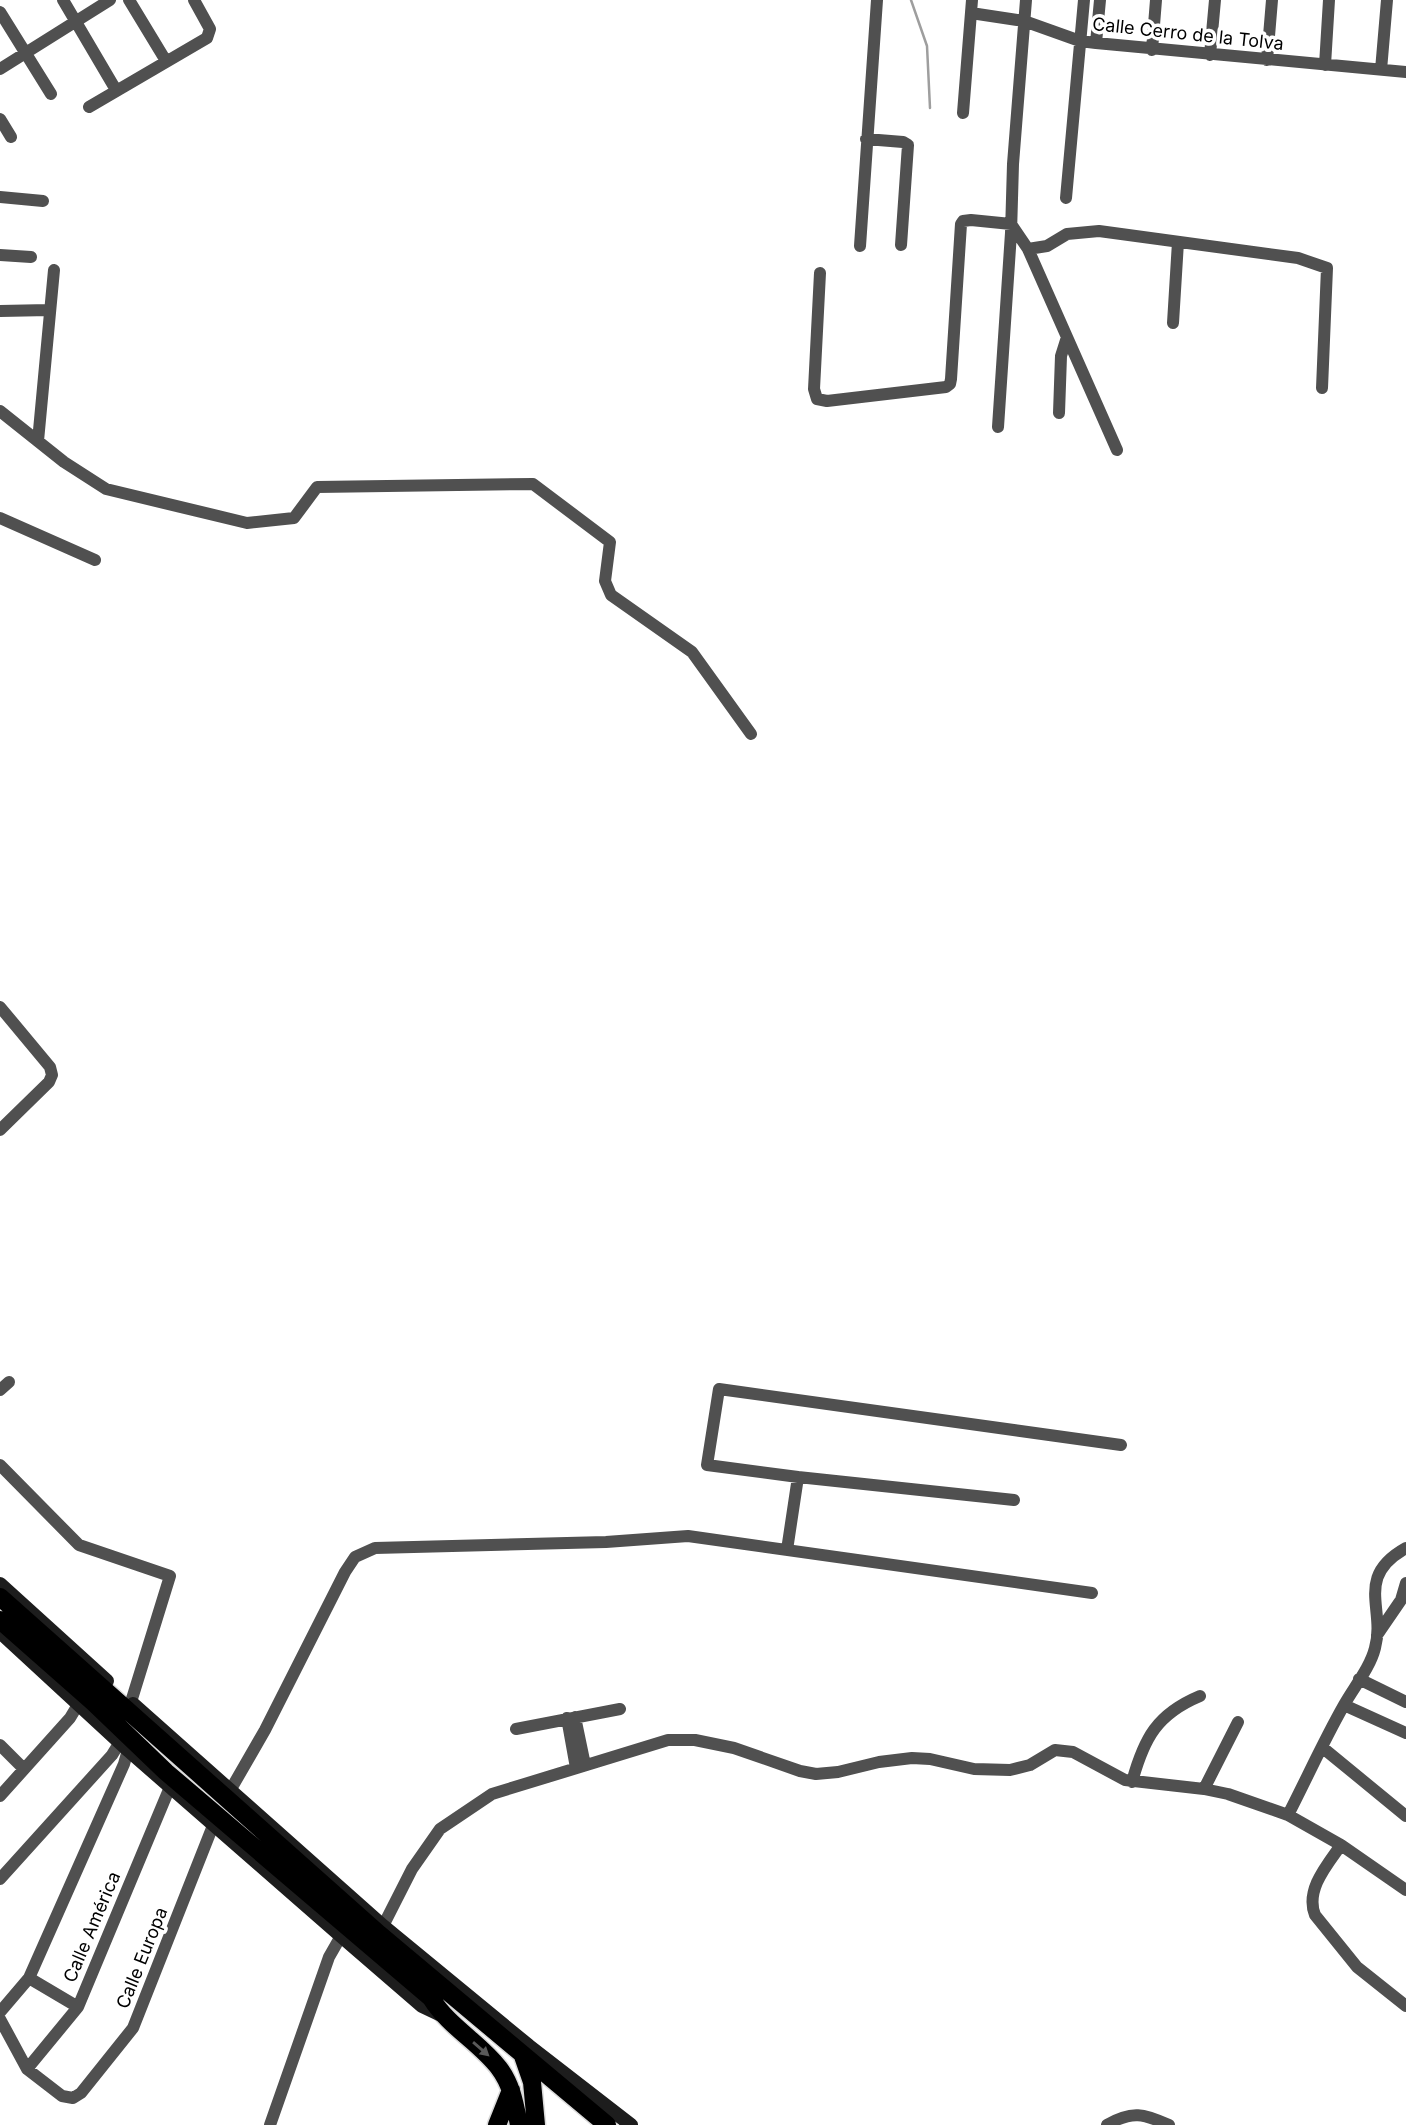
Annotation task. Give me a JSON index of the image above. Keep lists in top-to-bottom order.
{
  "streets": {
    "street": ["Calle Cerro de la Tolva", "Calle América", "Calle Europa"]
  },
  "crossings": [
    ["Calle América", "Calle Europa"]
  ]
}
